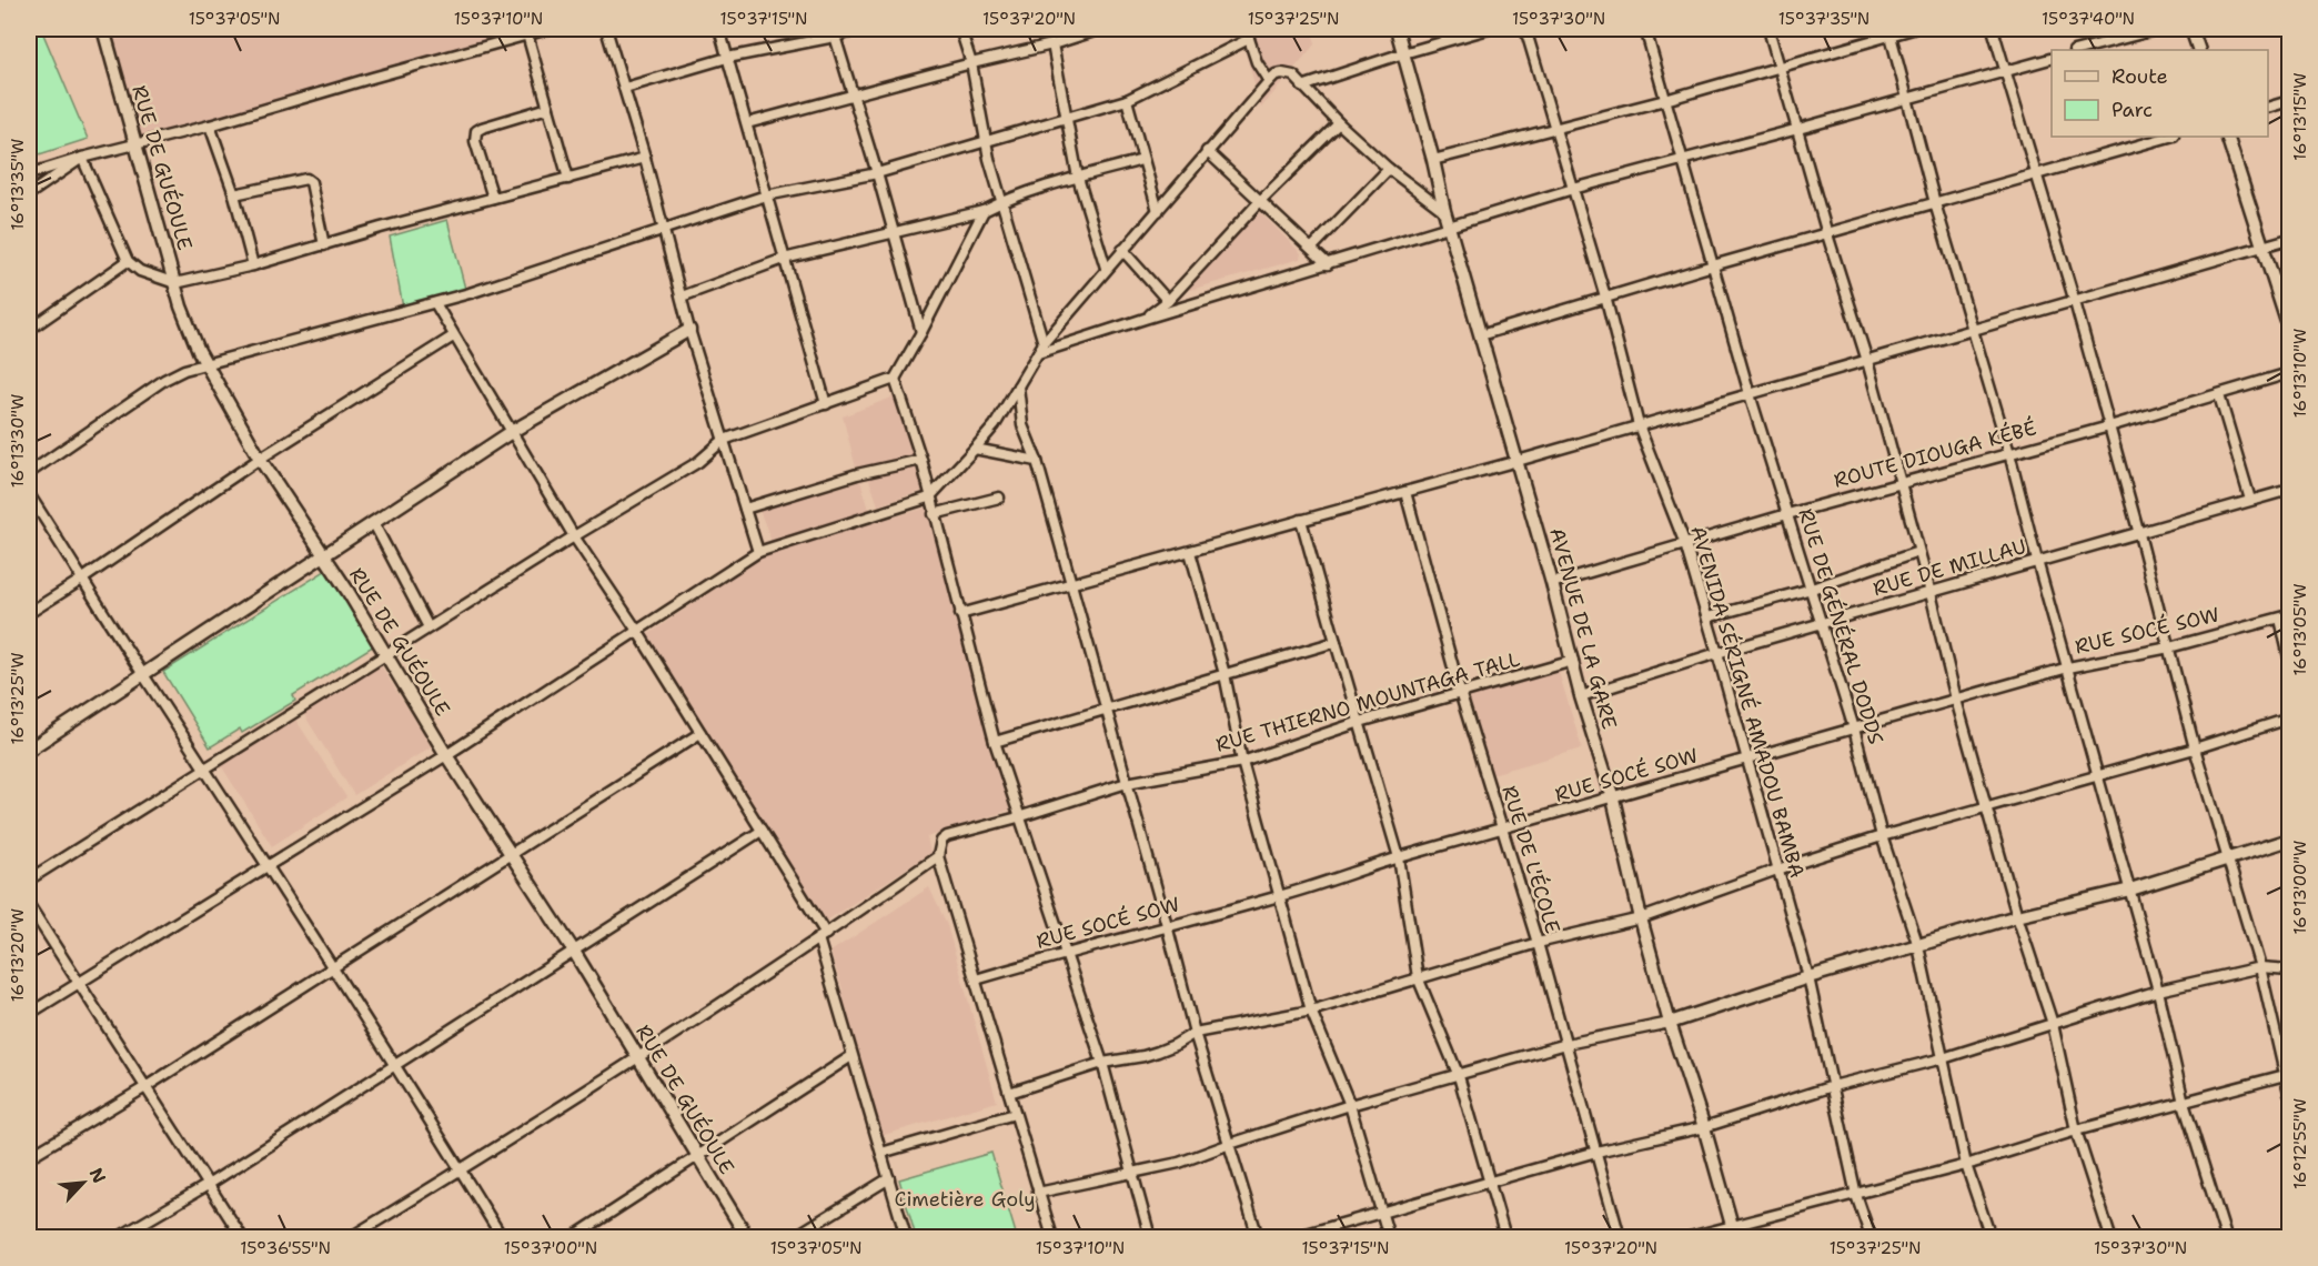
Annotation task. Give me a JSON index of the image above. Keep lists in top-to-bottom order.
{
  "streets": {
    "street": [
      "RUE DE GUÉOULE",
      "ROUTE DIOUGA KÉBÉ",
      "RUE DE MILLAU",
      "RUE DE GÉNÉRAL DODDS",
      "AVENUE DE LA GARE",
      "RUE SOCÉ SOW",
      "RUE THIERNO MOUNTAGA TALL",
      "AVENIDA SÉRIGNÉ AMADOU BAMBA",
      "RUE DE L'ÉCOLE"
    ]
  },
  "crossings": [
    ["ROUTE DIOUGA KÉBÉ", "RUE DE GÉNÉRAL DODDS"],
    ["ROUTE DIOUGA KÉBÉ", "AVENUE DE LA GARE"],
    ["ROUTE DIOUGA KÉBÉ", "AVENIDA SÉRIGNÉ AMADOU BAMBA"],
    ["RUE DE MILLAU", "RUE DE GÉNÉRAL DODDS"],
    ["RUE DE MILLAU", "AVENUE DE LA GARE"],
    ["RUE DE MILLAU", "AVENIDA SÉRIGNÉ AMADOU BAMBA"],
    ["RUE DE GÉNÉRAL DODDS", "RUE SOCÉ SOW"],
    ["AVENUE DE LA GARE", "RUE SOCÉ SOW"],
    ["AVENUE DE LA GARE", "RUE THIERNO MOUNTAGA TALL"],
    ["RUE SOCÉ SOW", "AVENIDA SÉRIGNÉ AMADOU BAMBA"],
    ["RUE SOCÉ SOW", "RUE DE L'ÉCOLE"],
    ["RUE THIERNO MOUNTAGA TALL", "RUE DE L'ÉCOLE"]
  ],
  "parks": ["Cimetière Goly"],
  "legend": ["Route", "Parc"],
  "north": "top right",
  "coordinates": [
    "15°37'05\"N",
    "15°37'10\"N",
    "15°37'15\"N",
    "15°37'20\"N",
    "15°37'25\"N",
    "15°37'30\"N",
    "15°37'35\"N",
    "15°37'40\"N",
    "16°13'15\"W",
    "16°13'35\"W",
    "16°13'10\"W",
    "16°13'30\"W",
    "16°13'05\"W",
    "16°13'25\"W",
    "16°13'00\"W",
    "16°13'20\"W",
    "16°12'55\"W",
    "15°36'55\"N",
    "15°37'00\"N"
  ]
}
